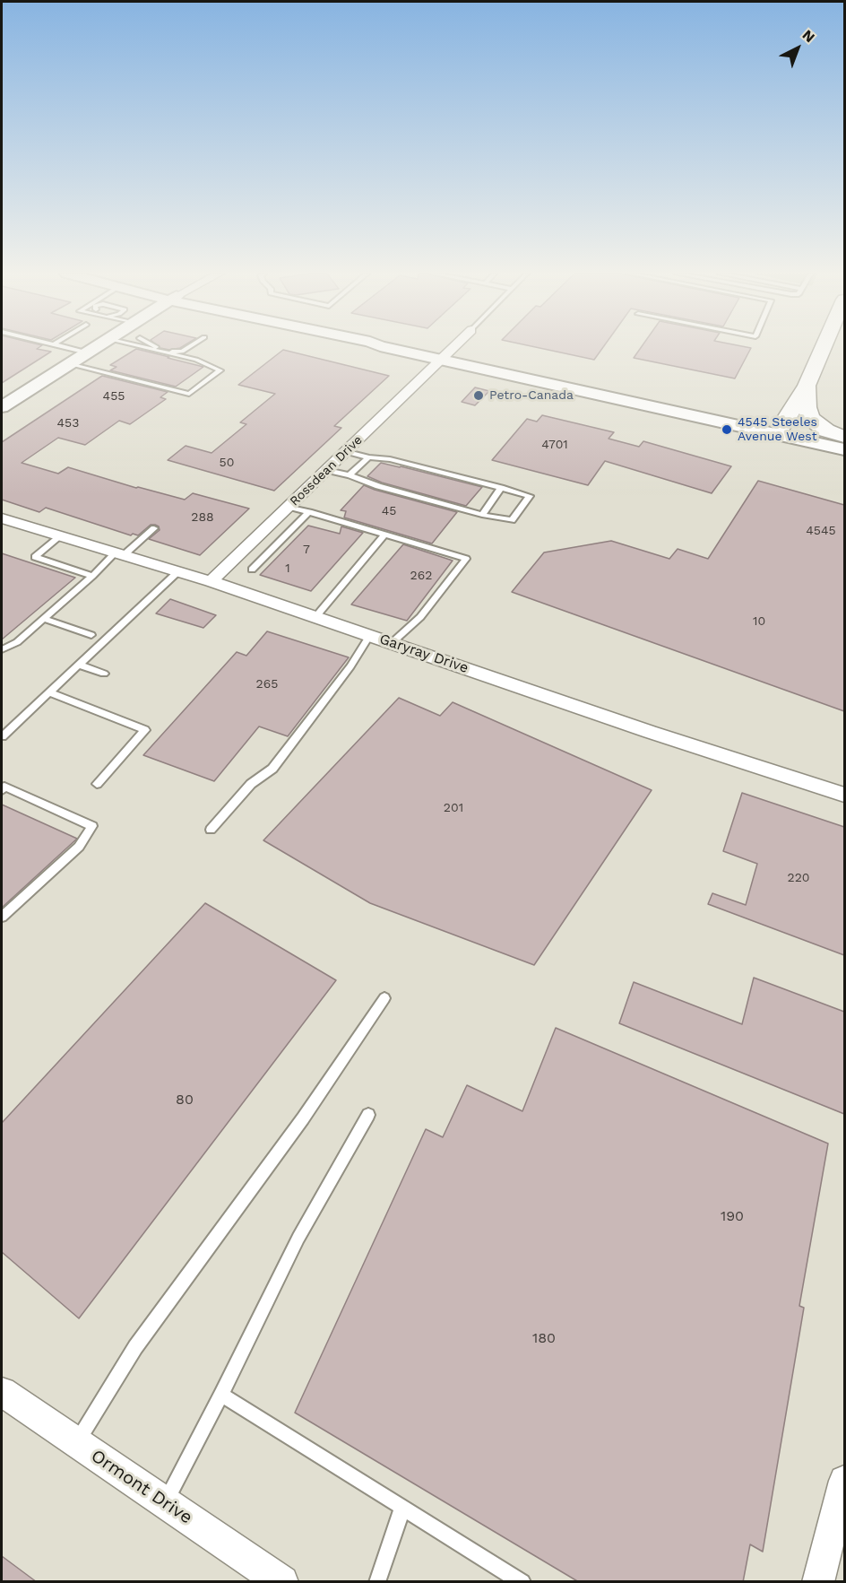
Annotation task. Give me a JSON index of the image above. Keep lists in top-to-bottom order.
{
  "streets": {
    "street": ["Rossdean Drive", "Garyray Drive", "Ormont Drive"]
  },
  "crossings": [
    ["Rossdean Drive", "Garyray Drive"]
  ],
  "places": ["Petro-Canada", "4545 Steeles Avenue West"],
  "house_numbers": [
    "455",
    "453",
    "4701",
    "50",
    "45",
    "288",
    "4545",
    "7",
    "1",
    "262",
    "10",
    "265",
    "201",
    "220",
    "80",
    "190",
    "180"
  ],
  "north": "top right"
}
